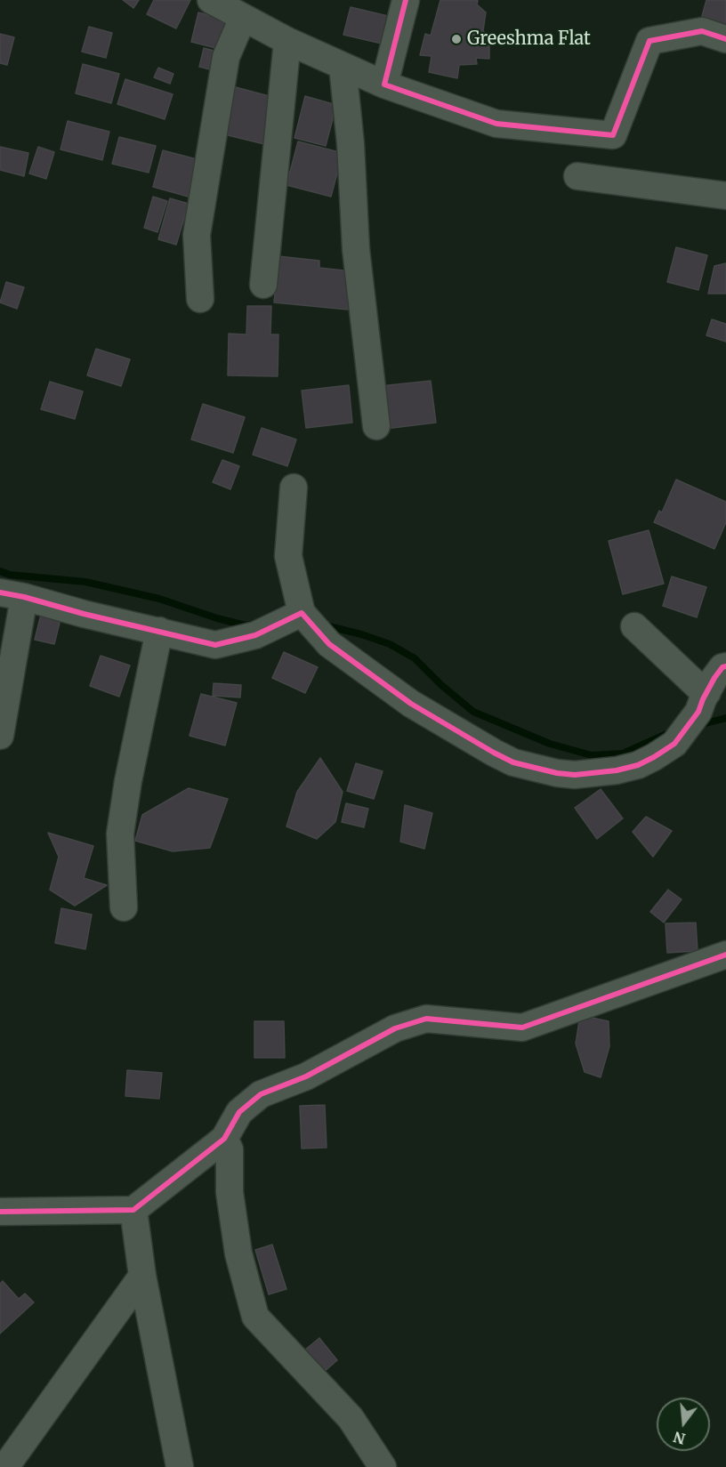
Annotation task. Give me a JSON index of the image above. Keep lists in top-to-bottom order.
{
  "places": ["Greeshma Flat"],
  "north": "bottom"
}
